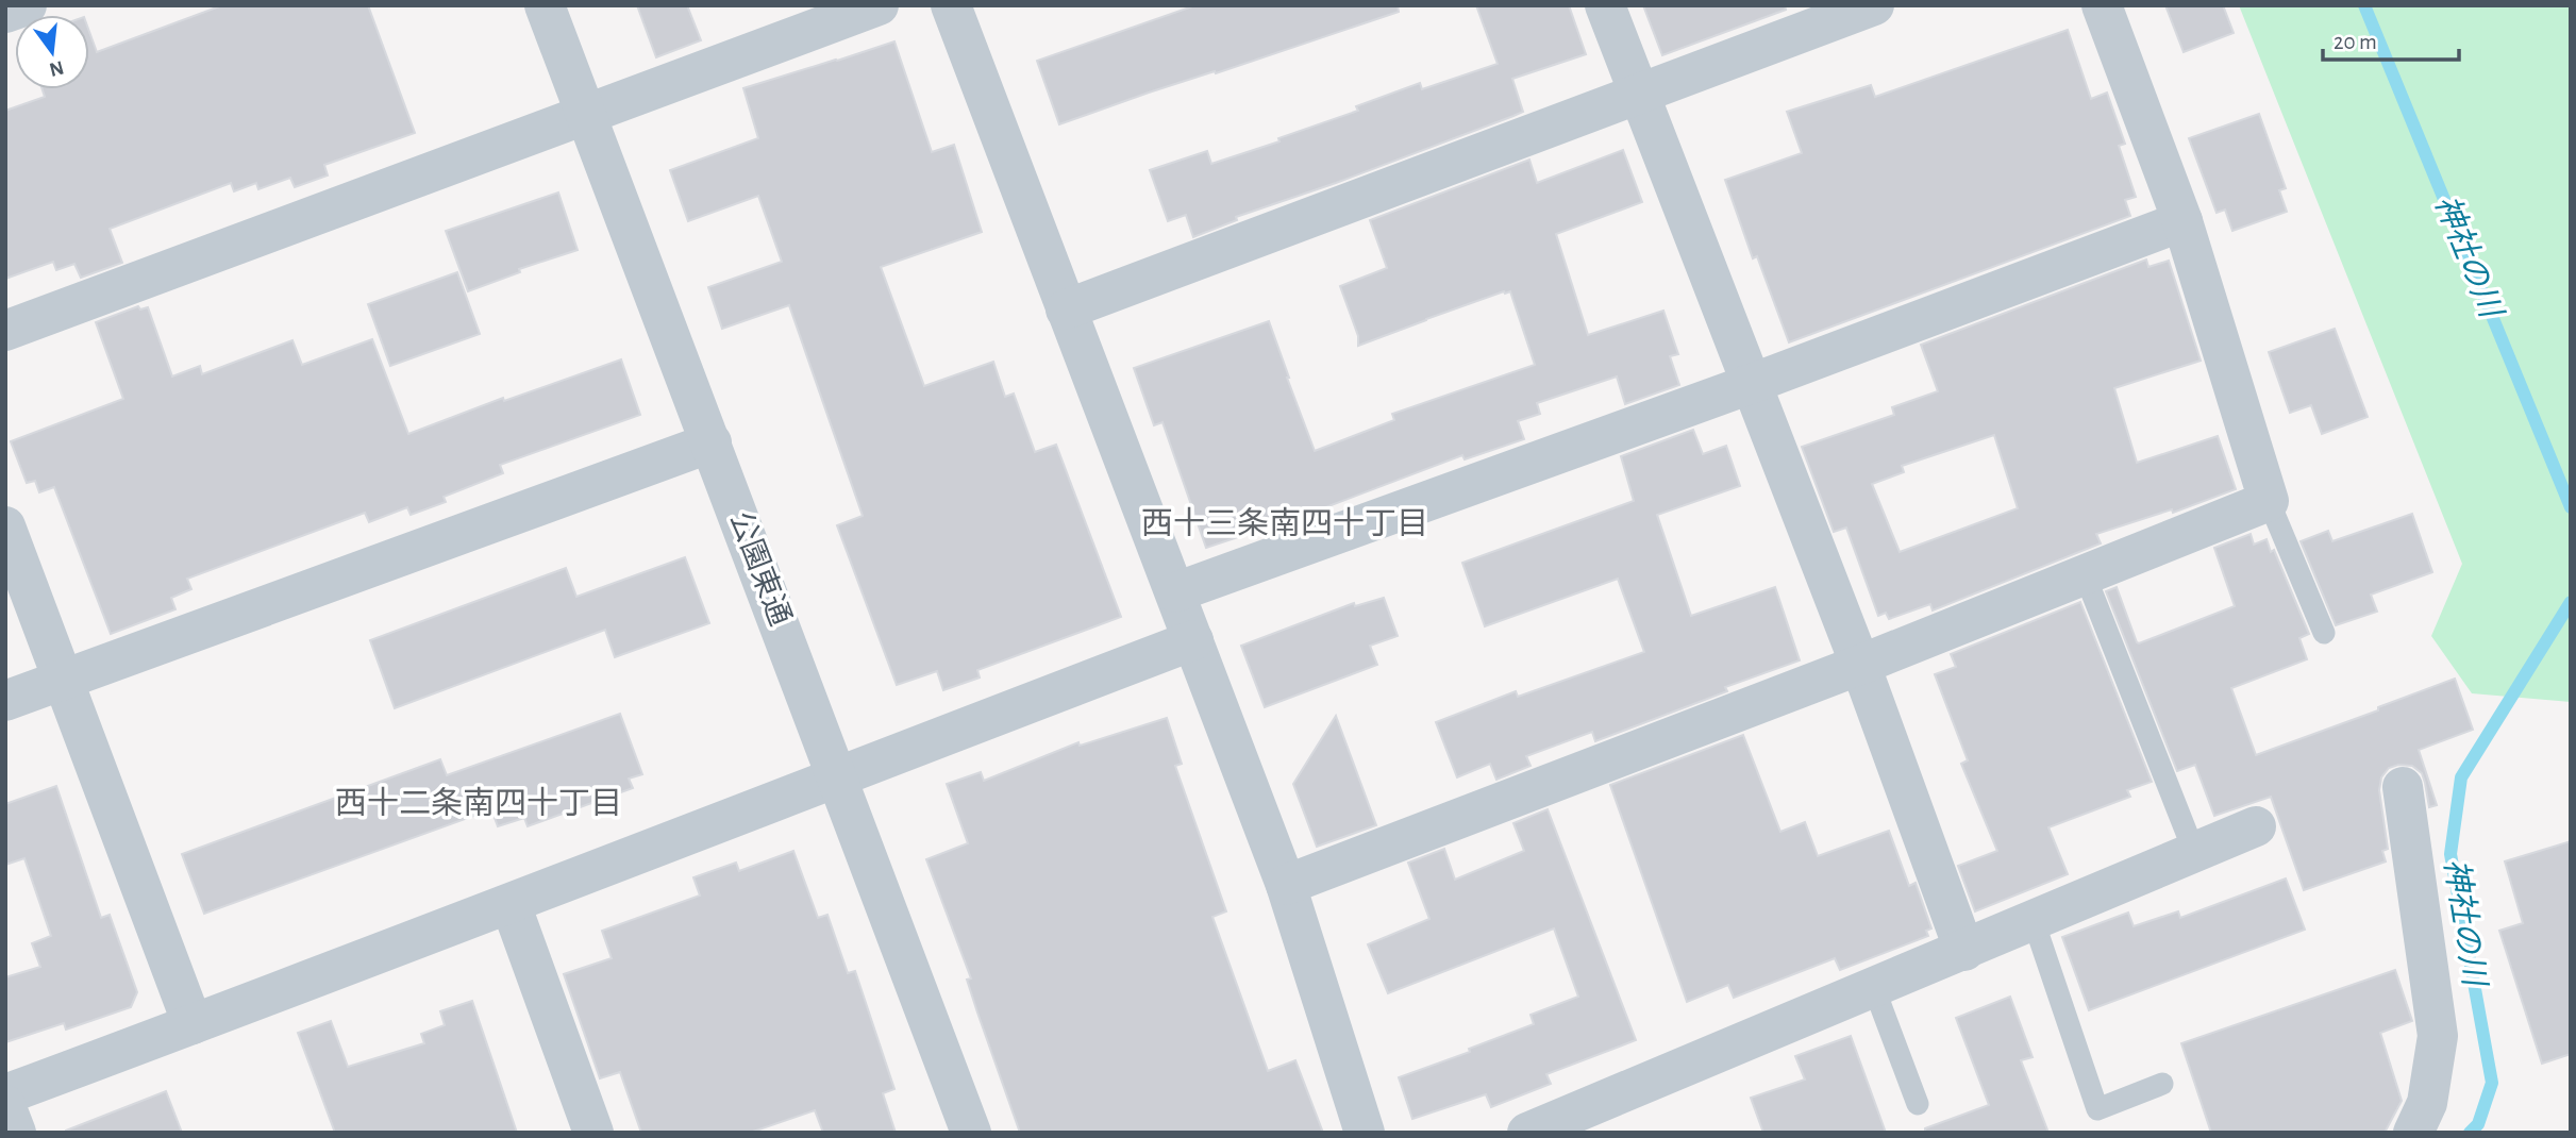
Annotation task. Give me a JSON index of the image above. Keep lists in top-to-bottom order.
{
  "streets": {
    "street": ["公園東通"]
  },
  "districts": ["西十三条南四十丁目", "西十二条南四十丁目"],
  "water": ["神社の川"],
  "scale_bar": "20 m",
  "north": "bottom"
}
